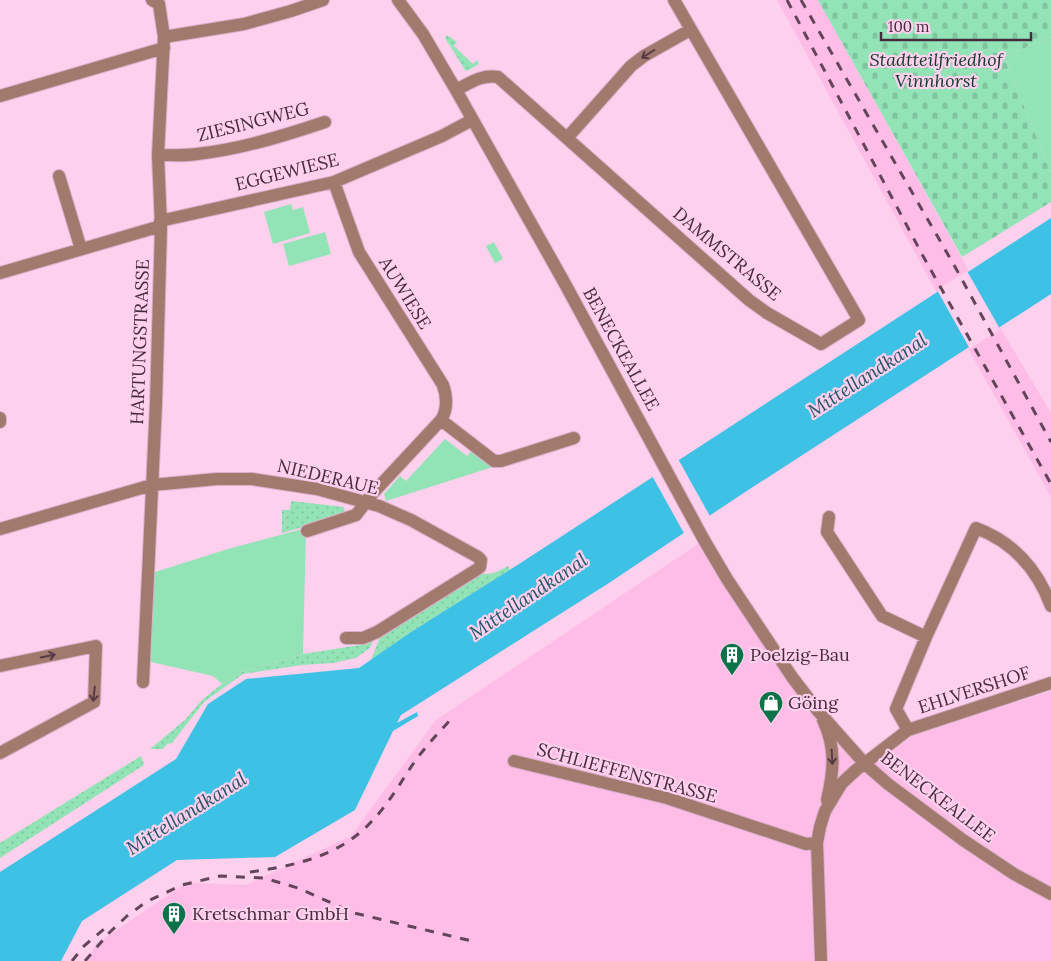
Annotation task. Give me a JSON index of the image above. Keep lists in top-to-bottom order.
{
  "streets": {
    "street": [
      "ZIESINGWEG",
      "EGGEWIESE",
      "DAMMSTRASSE",
      "AUWIESE",
      "HARTUNGSTRASSE",
      "BENECKEALLEE",
      "NIEDERAUE",
      "EHLVERSHOF",
      "SCHLIEFFENSTRASSE"
    ]
  },
  "crossings": [
    ["ZIESINGWEG", "HARTUNGSTRASSE"],
    ["EGGEWIESE", "AUWIESE"],
    ["EGGEWIESE", "HARTUNGSTRASSE"],
    ["EGGEWIESE", "BENECKEALLEE"],
    ["DAMMSTRASSE", "BENECKEALLEE"],
    ["AUWIESE", "NIEDERAUE"],
    ["HARTUNGSTRASSE", "NIEDERAUE"],
    ["BENECKEALLEE", "EHLVERSHOF"],
    ["BENECKEALLEE", "SCHLIEFFENSTRASSE"]
  ],
  "water": ["Mittellandkanal"],
  "parks": ["Stadtteilfriedhof Vinnhorst"],
  "places": {
    "building": ["Poelzig-Bau", "Kretschmar GmbH"],
    "shop": ["Göing"]
  },
  "scale_bar": "100 m"
}
